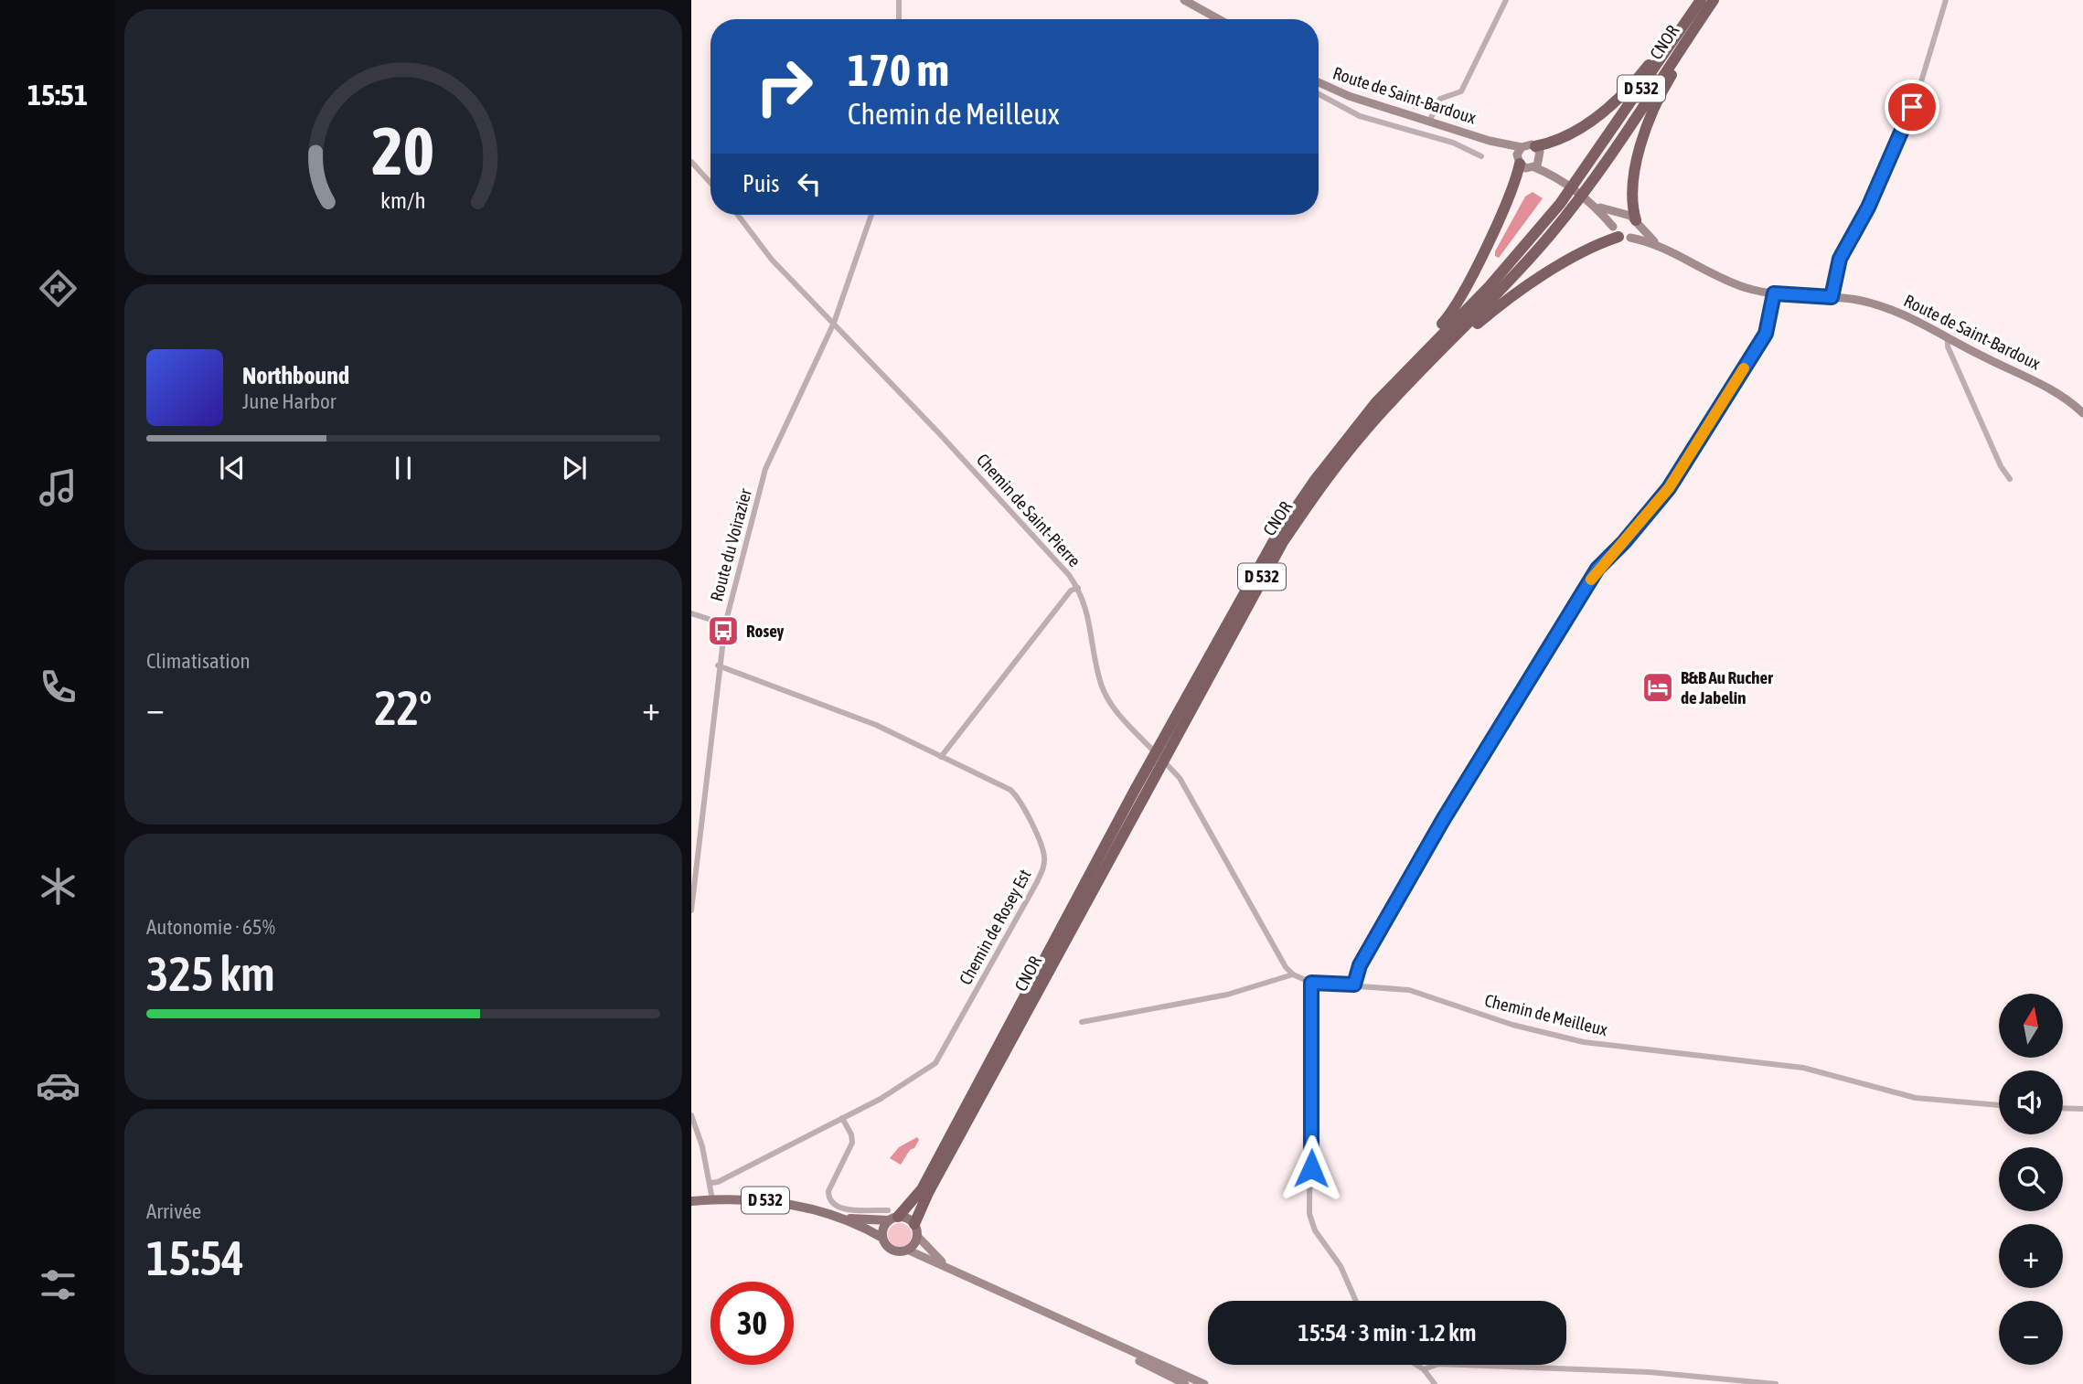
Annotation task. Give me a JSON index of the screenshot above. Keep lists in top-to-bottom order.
{
  "streets": {
    "highway": ["CNOR", "D 532"],
    "street": [
      "Route de Saint-Bardoux",
      "Chemin de Saint-Pierre",
      "Route du Voirazier",
      "Chemin de Rosey Est",
      "Chemin de Meilleux"
    ]
  },
  "crossings": [
    ["CNOR", "D 532"],
    ["Chemin de Saint-Pierre", "Route du Voirazier"],
    ["Chemin de Saint-Pierre", "Chemin de Meilleux"],
    ["Route du Voirazier", "Chemin de Rosey Est"]
  ],
  "places": {
    "bus stop": ["Rosey"],
    "hotel": ["B&B Au Rucher de Jabelin"]
  },
  "north": "top",
  "page": {
    "tabs": "15:51",
    "turn": ["170 m", "Chemin de Meilleux"],
    "then": "Puis",
    "song": ["Northbound", "June Harbor"],
    "tile": [
      "Climatisation",
      ["Autonomie · 65%", "325 km"],
      ["Arrivée", "15:54"]
    ],
    "heat": ["−", "22°", "+"],
    "map_buttons": ["+", "−"],
    "limit": "30",
    "trip": "15:54 · 3 min · 1.2 km",
    "gauge": ["20", "km/h"]
  }
}
